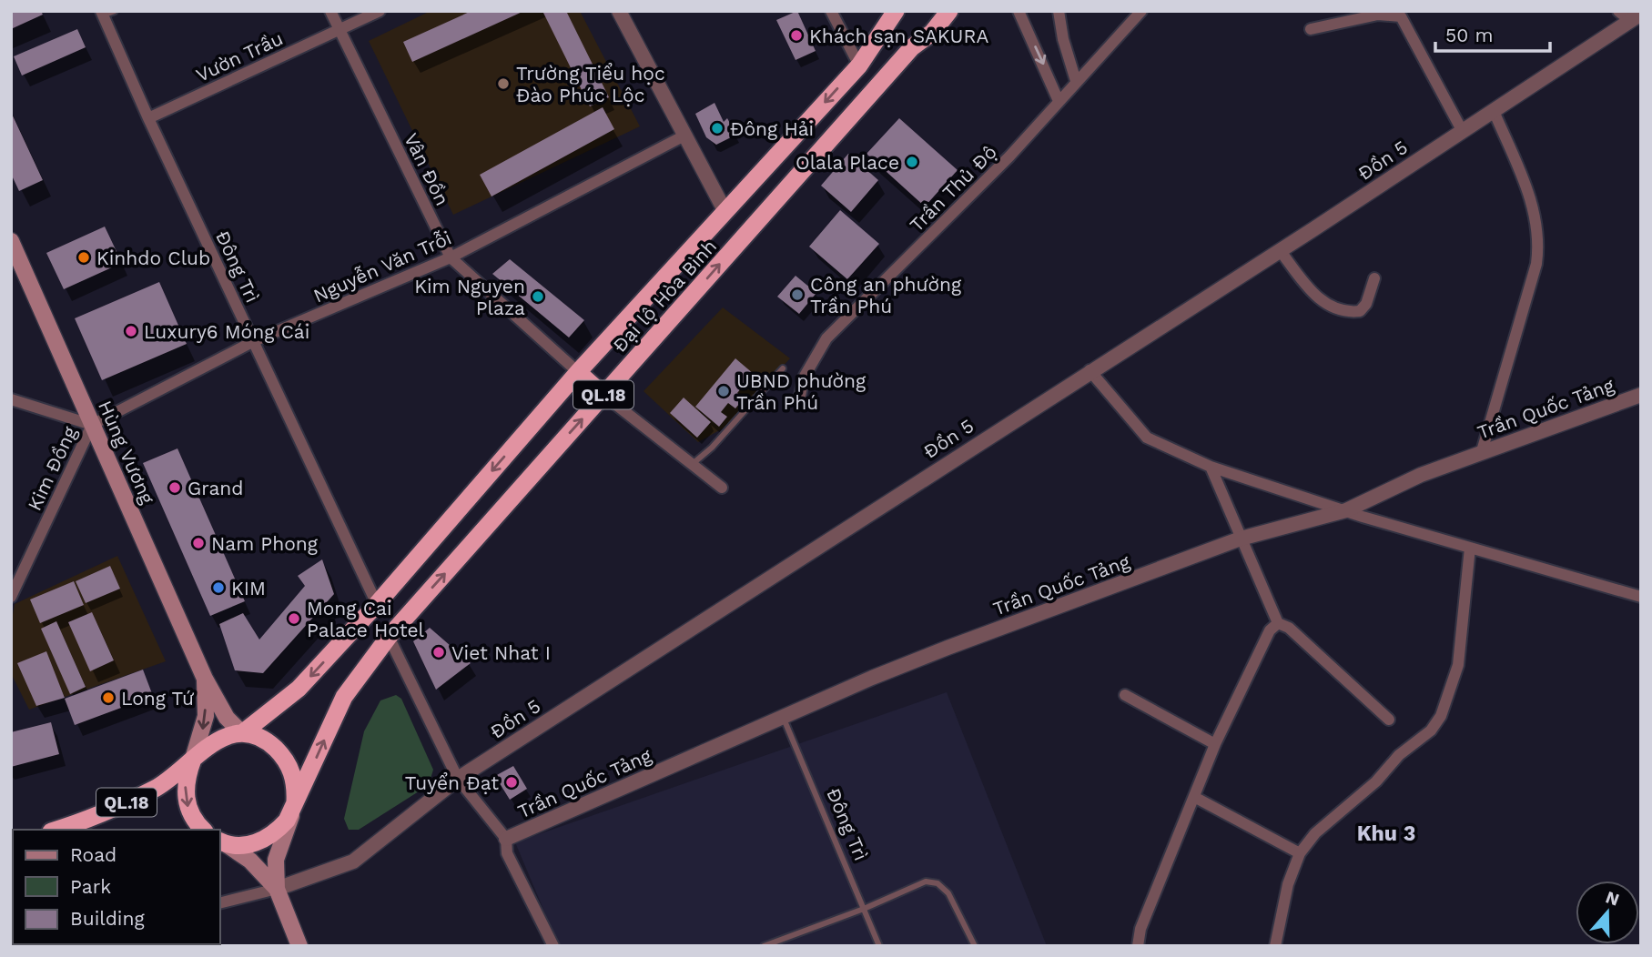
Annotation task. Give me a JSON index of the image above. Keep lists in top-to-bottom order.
{
  "streets": {
    "highway": ["Đại lộ Hòa Bình", "QL.18"],
    "main road": ["Hùng Vương"],
    "street": [
      "Vườn Trầu",
      "Đồn 5",
      "Vân Đồn",
      "Trần Thủ Độ",
      "Đông Trì",
      "Nguyễn Văn Trỗi",
      "Trần Quốc Tảng",
      "Kim Đồng"
    ]
  },
  "crossings": [
    ["Vườn Trầu", "Vân Đồn"],
    ["Vườn Trầu", "Đông Trì"],
    ["Vân Đồn", "Nguyễn Văn Trỗi"],
    ["Vân Đồn", "Đại lộ Hòa Bình"],
    ["Đông Trì", "Nguyễn Văn Trỗi"],
    ["Đông Trì", "Đại lộ Hòa Bình"],
    ["Đông Trì", "Trần Quốc Tảng"],
    ["Nguyễn Văn Trỗi", "Hùng Vương"],
    ["Nguyễn Văn Trỗi", "Kim Đồng"],
    ["Đại lộ Hòa Bình", "QL.18"],
    ["Đại lộ Hòa Bình", "Hùng Vương"],
    ["Hùng Vương", "Kim Đồng"]
  ],
  "districts": ["Khu 3"],
  "places": [
    "Khách sạn SAKURA",
    "Trường Tiểu học Đào Phúc Lộc",
    "Đông Hải",
    "Olala Place",
    "Kinhdo Club",
    "Công an phường Trần Phú",
    "Kim Nguyen Plaza",
    "Luxury6 Móng Cái",
    "UBND phường Trần Phú",
    "Grand",
    "Nam Phong",
    "KIM",
    "Mong Cai Palace Hotel",
    "Viet Nhat I",
    "Long Tứ",
    "Tuyển Đạt"
  ],
  "legend": ["Road", "Park", "Building"],
  "scale_bar": "50 m",
  "north": "top"
}
